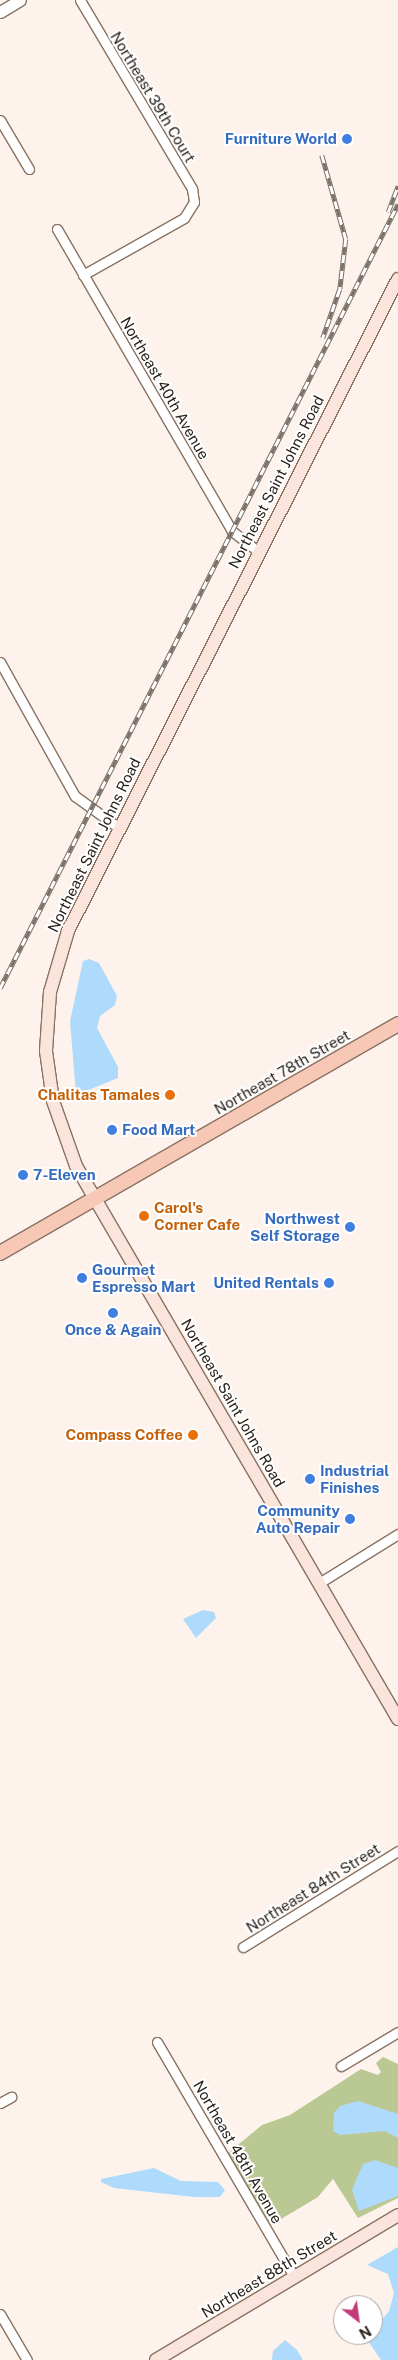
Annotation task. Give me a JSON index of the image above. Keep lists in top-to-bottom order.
{
  "streets": {
    "main road": ["Northeast Saint Johns Road", "Northeast 78th Street", "Northeast 88th Street"],
    "street": [
      "Northeast 39th Court",
      "Northeast 40th Avenue",
      "Northeast 84th Street",
      "Northeast 48th Avenue"
    ]
  },
  "crossings": [
    ["Northeast 39th Court", "Northeast 40th Avenue"],
    ["Northeast 40th Avenue", "Northeast Saint Johns Road"],
    ["Northeast Saint Johns Road", "Northeast 78th Street"],
    ["Northeast 48th Avenue", "Northeast 88th Street"]
  ],
  "places": [
    "Furniture World",
    "Chalitas Tamales",
    "Food Mart",
    "7-Eleven",
    "Carol's Corner Cafe",
    "Northwest Self Storage",
    "Gourmet Espresso Mart",
    "United Rentals",
    "Once & Again",
    "Compass Coffee",
    "Industrial Finishes",
    "Community Auto Repair"
  ],
  "north": "bottom right"
}
